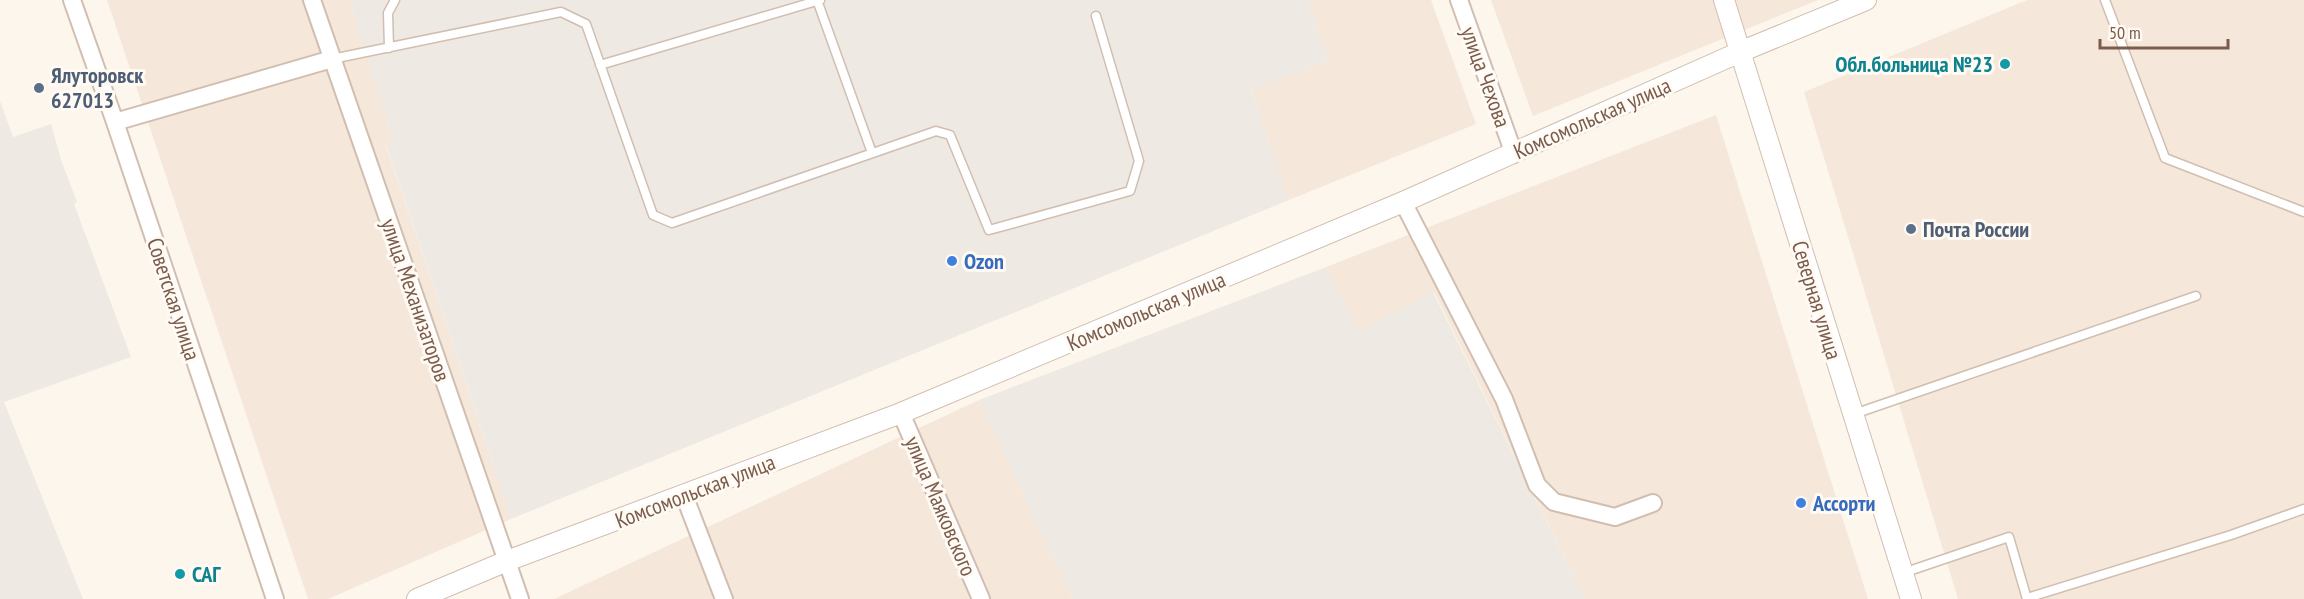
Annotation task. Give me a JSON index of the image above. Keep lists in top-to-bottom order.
{
  "streets": {
    "street": [
      "улица Чехова",
      "Комсомольская улица",
      "Советская улица",
      "улица Механизаторов",
      "Северная улица",
      "улица Маяковского"
    ]
  },
  "crossings": [
    ["улица Чехова", "Комсомольская улица"],
    ["Комсомольская улица", "улица Механизаторов"],
    ["Комсомольская улица", "Северная улица"],
    ["Комсомольская улица", "улица Маяковского"]
  ],
  "places": [
    "Обл.больница №23",
    "Ялуторовск 627013",
    "Почта России",
    "Ozon",
    "Ассорти",
    "САГ"
  ],
  "scale_bar": "50 m"
}
